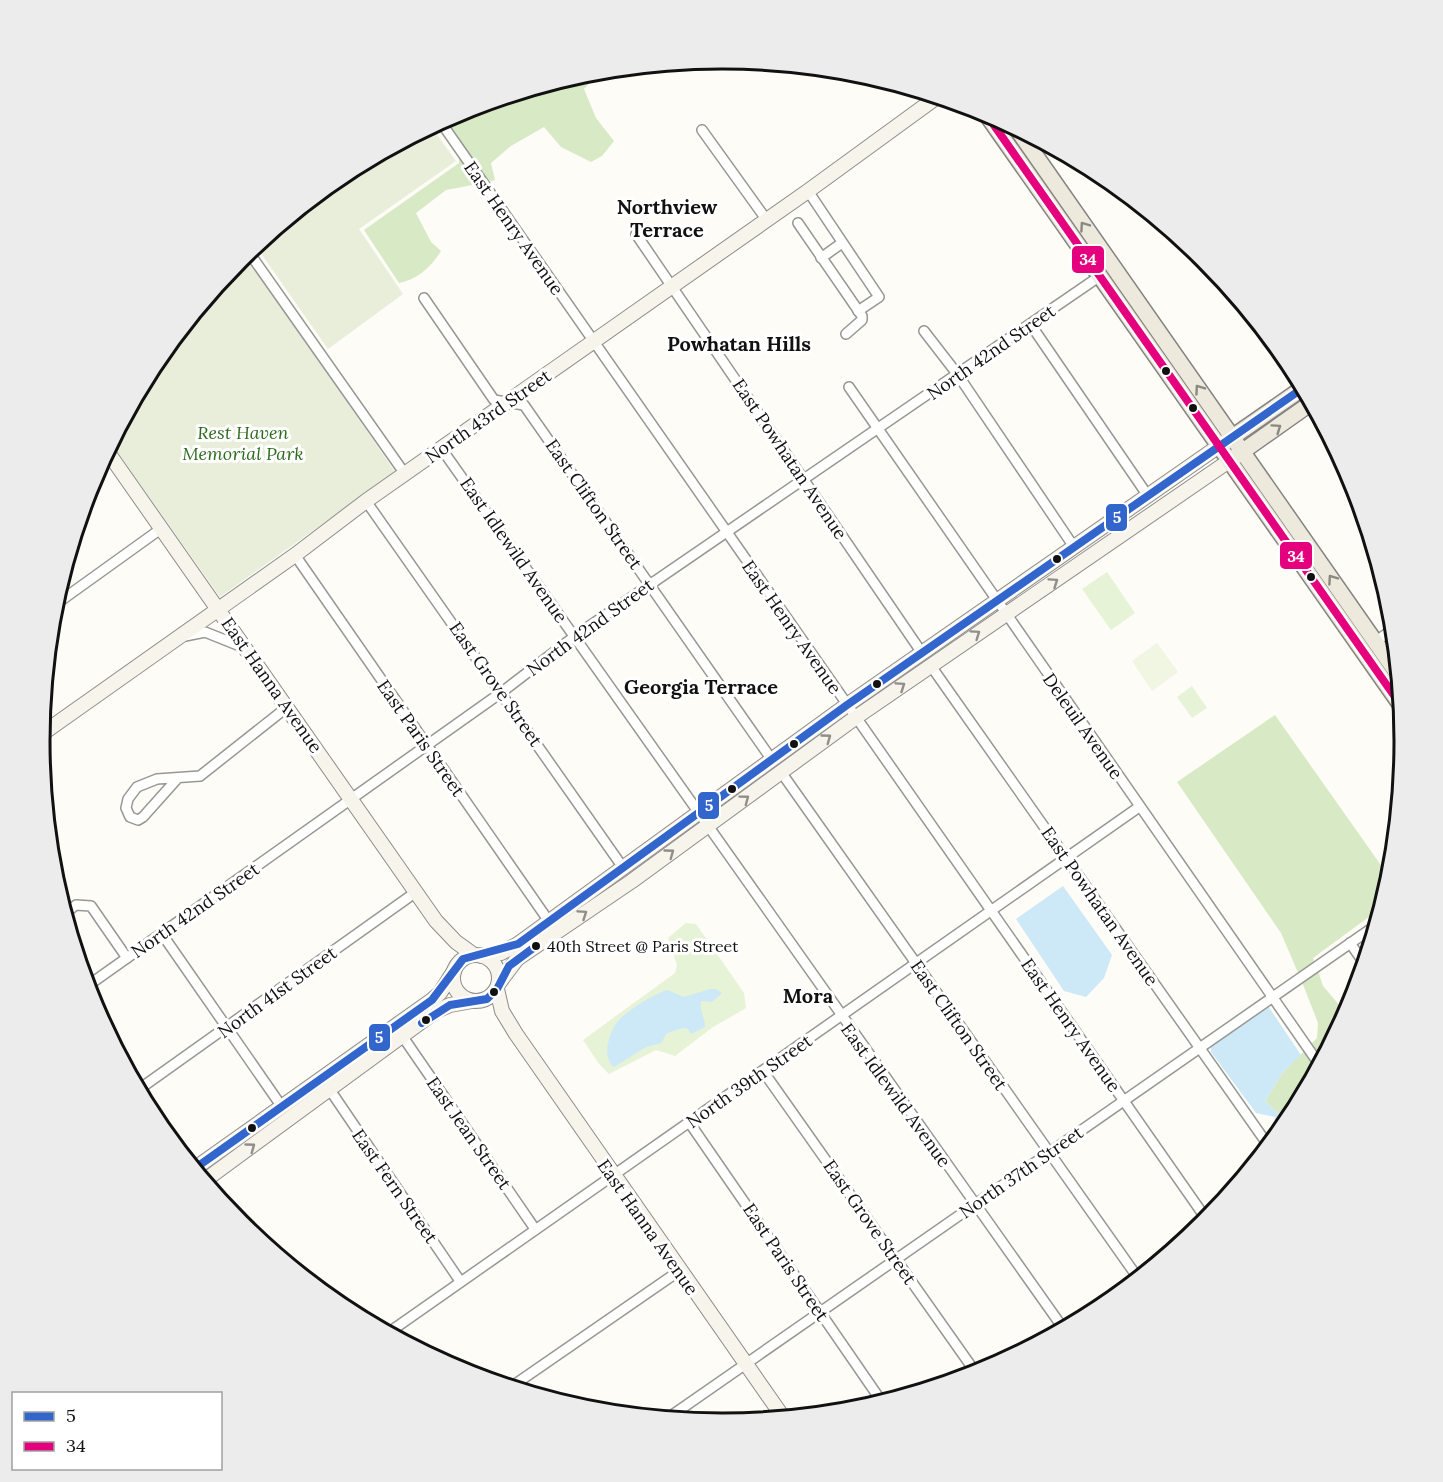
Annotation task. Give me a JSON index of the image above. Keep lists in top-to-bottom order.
{
  "streets": {
    "main road": ["North 43rd Street", "East Hanna Avenue"],
    "street": [
      "East Henry Avenue",
      "North 42nd Street",
      "East Powhatan Avenue",
      "East Clifton Street",
      "East Idlewild Avenue",
      "East Grove Street",
      "Deleuil Avenue",
      "East Paris Street",
      "North 41st Street",
      "North 39th Street",
      "East Jean Street",
      "North 37th Street",
      "East Fern Street"
    ]
  },
  "crossings": [
    ["East Henry Avenue", "North 42nd Street"],
    ["East Henry Avenue", "North 43rd Street"],
    ["East Henry Avenue", "North 39th Street"],
    ["East Henry Avenue", "North 37th Street"],
    ["North 42nd Street", "East Powhatan Avenue"],
    ["North 42nd Street", "East Clifton Street"],
    ["North 42nd Street", "East Idlewild Avenue"],
    ["North 42nd Street", "East Grove Street"],
    ["North 42nd Street", "East Hanna Avenue"],
    ["North 42nd Street", "Deleuil Avenue"],
    ["North 42nd Street", "East Paris Street"],
    ["North 43rd Street", "East Powhatan Avenue"],
    ["North 43rd Street", "East Clifton Street"],
    ["North 43rd Street", "East Idlewild Avenue"],
    ["North 43rd Street", "East Grove Street"],
    ["North 43rd Street", "East Hanna Avenue"],
    ["North 43rd Street", "East Paris Street"],
    ["East Powhatan Avenue", "North 39th Street"],
    ["East Powhatan Avenue", "North 37th Street"],
    ["East Clifton Street", "North 39th Street"],
    ["East Clifton Street", "North 37th Street"],
    ["East Idlewild Avenue", "North 39th Street"],
    ["East Idlewild Avenue", "North 37th Street"],
    ["East Grove Street", "North 39th Street"],
    ["East Grove Street", "North 37th Street"],
    ["East Hanna Avenue", "North 41st Street"],
    ["East Hanna Avenue", "North 39th Street"],
    ["East Hanna Avenue", "North 37th Street"],
    ["Deleuil Avenue", "North 39th Street"],
    ["Deleuil Avenue", "North 37th Street"],
    ["East Paris Street", "North 39th Street"],
    ["East Paris Street", "North 37th Street"],
    ["North 39th Street", "East Jean Street"],
    ["North 39th Street", "East Fern Street"]
  ],
  "districts": [
    "Northview Terrace",
    "Powhatan Hills",
    "Georgia Terrace",
    "Mora"
  ],
  "parks": ["Rest Haven Memorial Park"],
  "places": ["40th Street @ Paris Street"],
  "lines": ["transit line 34", "transit line 5"],
  "legend": ["5", "34"]
}
